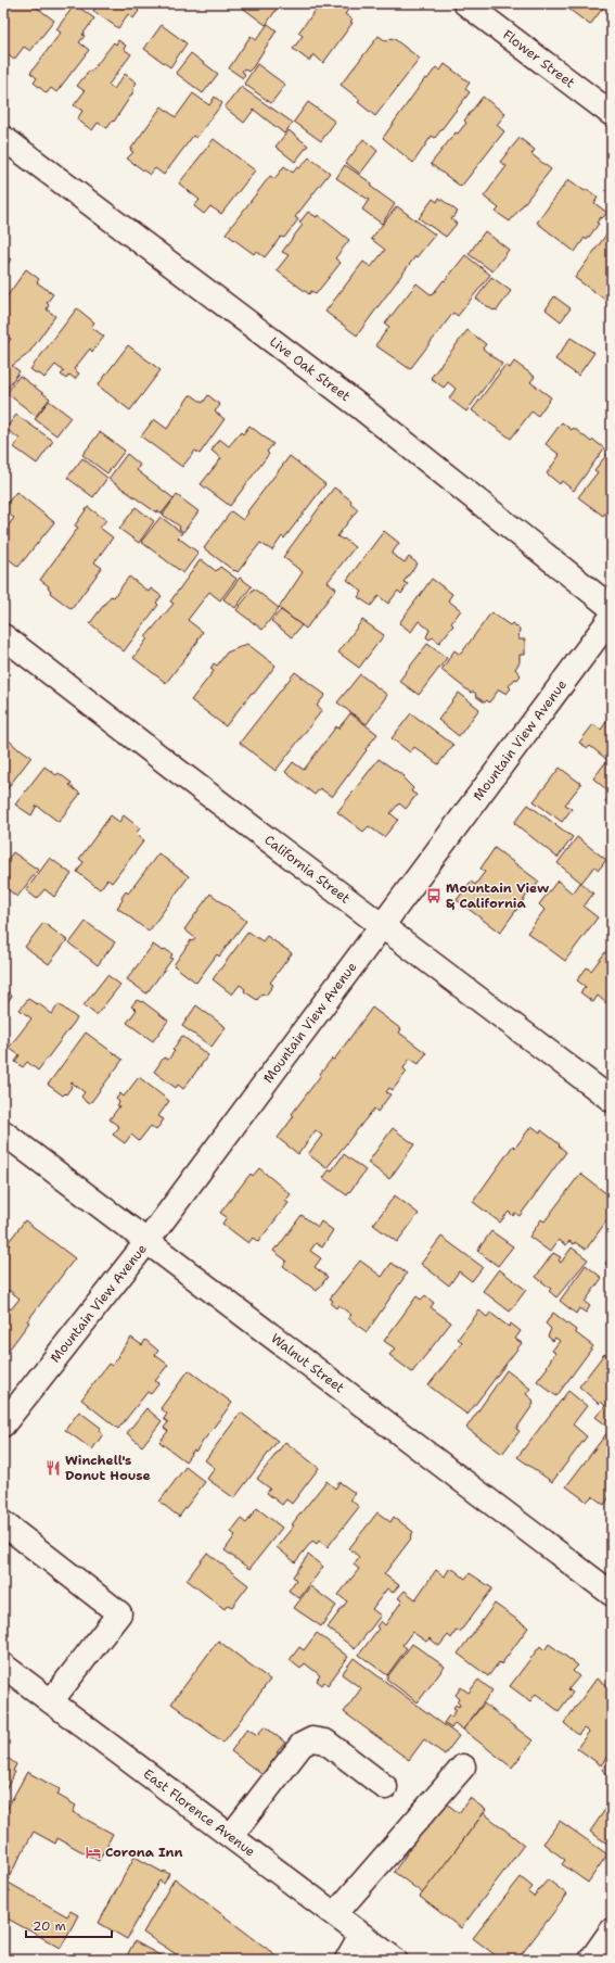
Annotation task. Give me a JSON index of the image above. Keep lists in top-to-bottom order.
{
  "streets": {
    "street": [
      "Flower Street",
      "Live Oak Street",
      "Mountain View Avenue",
      "California Street",
      "Walnut Street",
      "East Florence Avenue"
    ]
  },
  "crossings": [
    ["Mountain View Avenue", "California Street"],
    ["Mountain View Avenue", "Walnut Street"]
  ],
  "places": {
    "bus stop": ["Mountain View & California"],
    "restaurant": ["Winchell's Donut House"],
    "hotel": ["Corona Inn"]
  },
  "scale_bar": "20 m"
}
